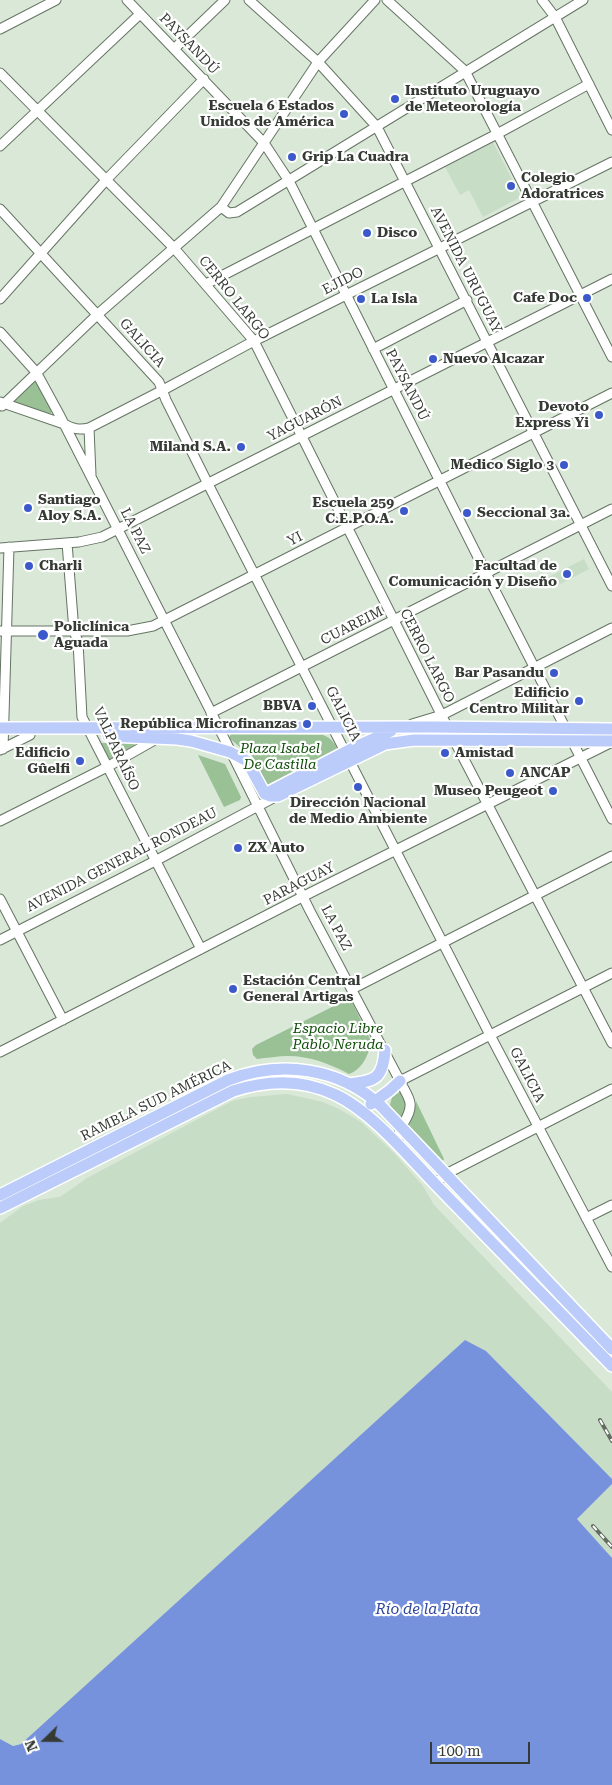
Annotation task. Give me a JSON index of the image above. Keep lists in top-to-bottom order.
{
  "streets": {
    "main road": ["LA PAZ", "AVENIDA GENERAL RONDEAU", "RAMBLA SUD AMÉRICA"],
    "street": [
      "PAYSANDÚ",
      "AVENIDA URUGUAY",
      "EJIDO",
      "CERRO LARGO",
      "GALICIA",
      "YAGUARÓN",
      "YI",
      "CUAREIM",
      "VALPARAÍSO",
      "PARAGUAY"
    ]
  },
  "crossings": [
    ["PAYSANDÚ", "EJIDO"],
    ["PAYSANDÚ", "YAGUARÓN"],
    ["PAYSANDÚ", "YI"],
    ["PAYSANDÚ", "CUAREIM"],
    ["PAYSANDÚ", "AVENIDA GENERAL RONDEAU"],
    ["PAYSANDÚ", "PARAGUAY"],
    ["AVENIDA URUGUAY", "EJIDO"],
    ["AVENIDA URUGUAY", "YAGUARÓN"],
    ["AVENIDA URUGUAY", "YI"],
    ["AVENIDA URUGUAY", "CUAREIM"],
    ["EJIDO", "CERRO LARGO"],
    ["EJIDO", "GALICIA"],
    ["CERRO LARGO", "YAGUARÓN"],
    ["CERRO LARGO", "YI"],
    ["CERRO LARGO", "CUAREIM"],
    ["CERRO LARGO", "AVENIDA GENERAL RONDEAU"],
    ["CERRO LARGO", "PARAGUAY"],
    ["GALICIA", "YAGUARÓN"],
    ["GALICIA", "YI"],
    ["GALICIA", "CUAREIM"],
    ["GALICIA", "AVENIDA GENERAL RONDEAU"],
    ["GALICIA", "PARAGUAY"],
    ["YAGUARÓN", "LA PAZ"],
    ["YAGUARÓN", "VALPARAÍSO"],
    ["LA PAZ", "YI"],
    ["LA PAZ", "CUAREIM"],
    ["LA PAZ", "AVENIDA GENERAL RONDEAU"],
    ["LA PAZ", "PARAGUAY"],
    ["LA PAZ", "RAMBLA SUD AMÉRICA"],
    ["YI", "VALPARAÍSO"],
    ["VALPARAÍSO", "AVENIDA GENERAL RONDEAU"],
    ["VALPARAÍSO", "PARAGUAY"]
  ],
  "water": ["Río de la Plata"],
  "parks": ["Plaza Isabel De Castilla", "Espacio Libre Pablo Neruda"],
  "places": [
    "Instituto Uruguayo de Meteorología",
    "Escuela 6 Estados Unidos de América",
    "Grip La Cuadra",
    "Colegio Adoratrices",
    "Disco",
    "Cafe Doc",
    "La Isla",
    "Nuevo Alcazar",
    "Devoto Express Yi",
    "Miland S.A.",
    "Medico Siglo 3",
    "Santiago Aloy S.A.",
    "Escuela 259 C.E.P.O.A.",
    "Seccional 3a.",
    "Charli",
    "Facultad de Comunicación y Diseño",
    "Policlínica Aguada",
    "Bar Pasandu",
    "Edificio Centro Militar",
    "BBVA",
    "República Microfinanzas",
    "Amistad",
    "Edificio Gûelfi",
    "ANCAP",
    "Dirección Nacional de Medio Ambiente",
    "Museo Peugeot",
    "ZX Auto",
    "Estación Central General Artigas"
  ],
  "scale_bar": "100 m",
  "north": "left"
}
